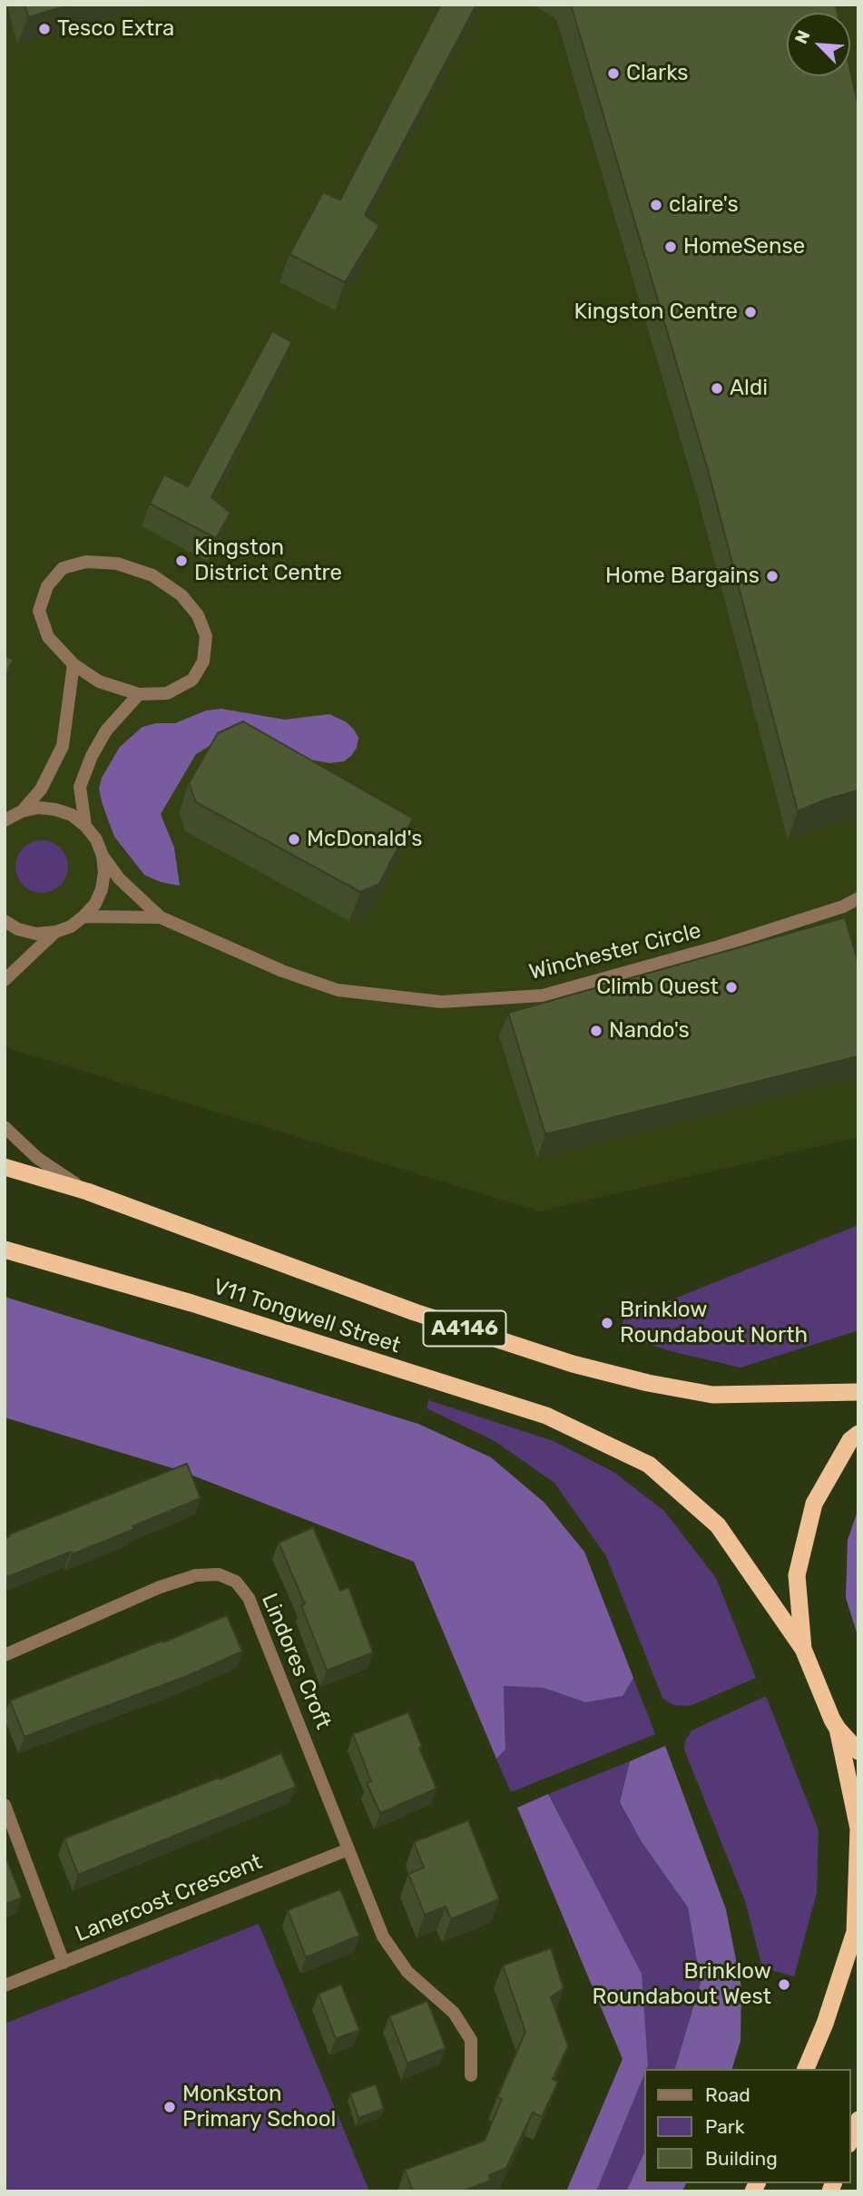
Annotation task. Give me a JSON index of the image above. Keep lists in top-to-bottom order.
{
  "streets": {
    "highway": ["V11 Tongwell Street", "A4146"],
    "street": ["Winchester Circle", "Lindores Croft", "Lanercost Crescent"]
  },
  "crossings": [
    ["Lindores Croft", "Lanercost Crescent"]
  ],
  "places": [
    "Tesco Extra",
    "Clarks",
    "claire's",
    "HomeSense",
    "Kingston Centre",
    "Aldi",
    "Kingston District Centre",
    "Home Bargains",
    "McDonald's",
    "Climb Quest",
    "Nando's",
    "Brinklow Roundabout North",
    "Brinklow Roundabout West",
    "Monkston Primary School"
  ],
  "legend": ["Road", "Park", "Building"],
  "north": "top left"
}
